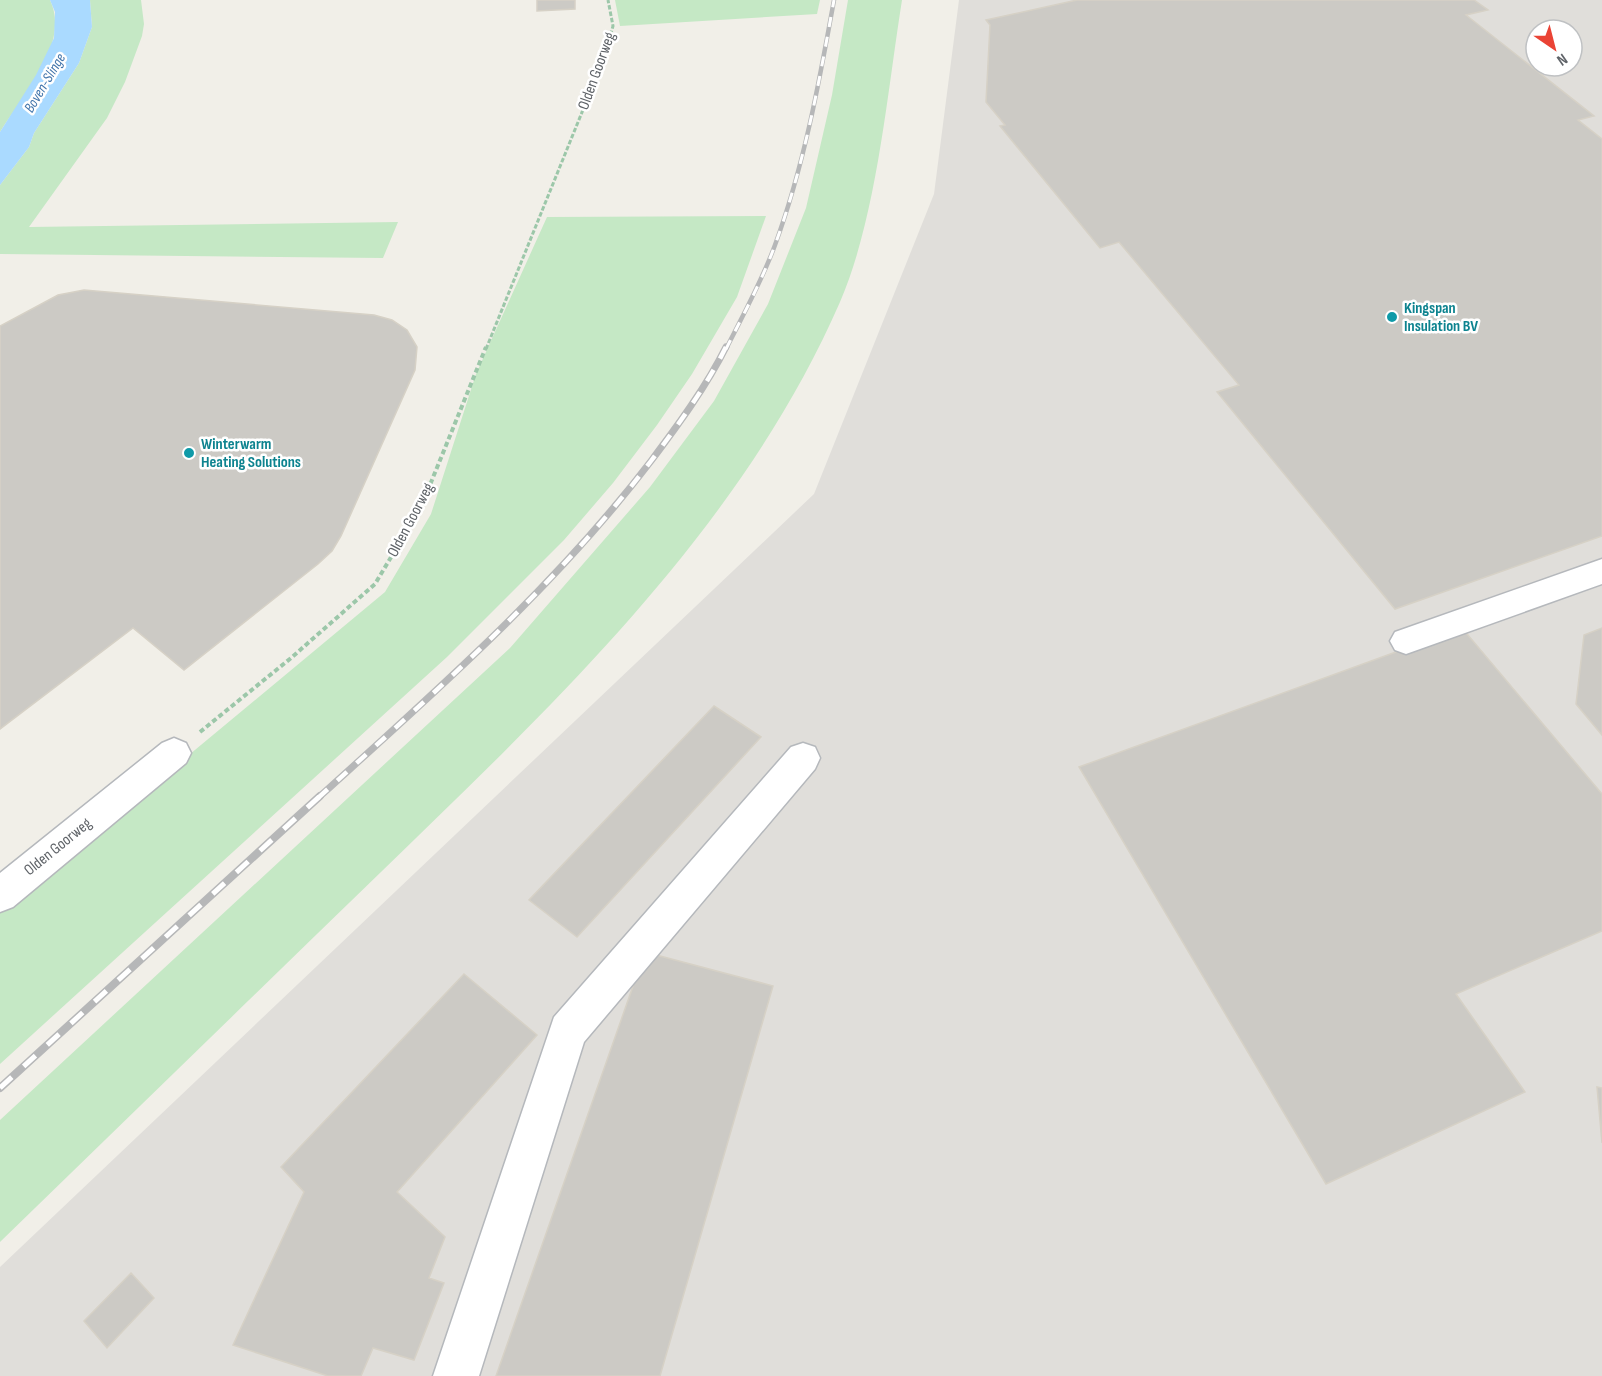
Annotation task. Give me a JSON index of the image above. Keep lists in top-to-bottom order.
{
  "streets": {
    "street": ["Olden Goorweg"]
  },
  "water": ["Boven-Slinge"],
  "places": ["Kingspan Insulation BV", "Winterwarm Heating Solutions"],
  "north": "bottom right"
}
